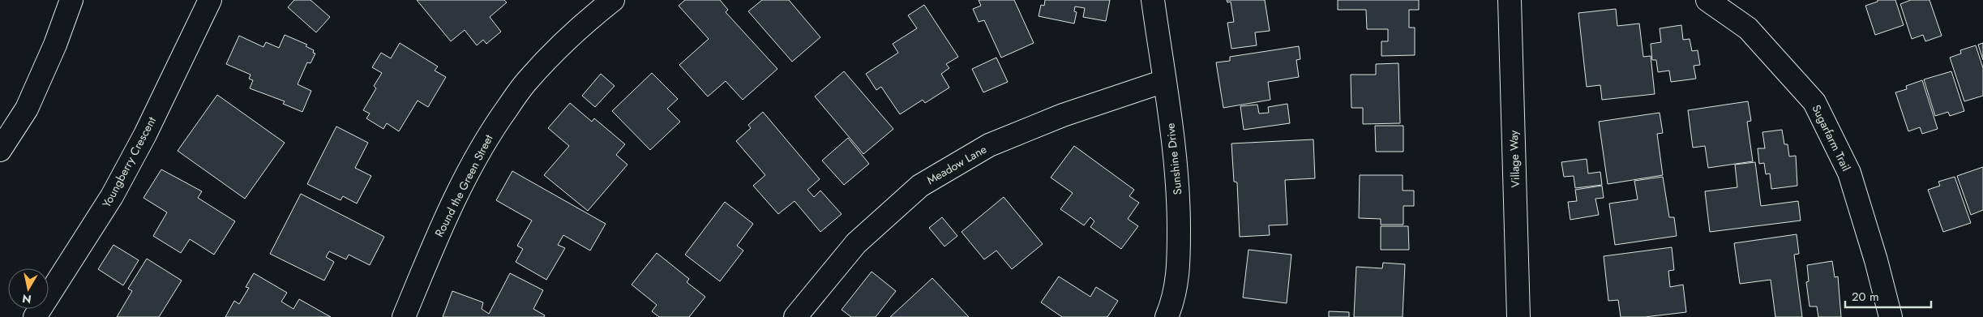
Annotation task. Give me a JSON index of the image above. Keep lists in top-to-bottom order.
{
  "streets": {
    "street": [
      "Sugarfarm Trail",
      "Sunshine Drive",
      "Village Way",
      "Youngberry Crescent",
      "Meadow Lane",
      "Round the Green Street"
    ]
  },
  "crossings": [
    ["Sunshine Drive", "Meadow Lane"]
  ],
  "scale_bar": "20 m",
  "north": "bottom"
}
